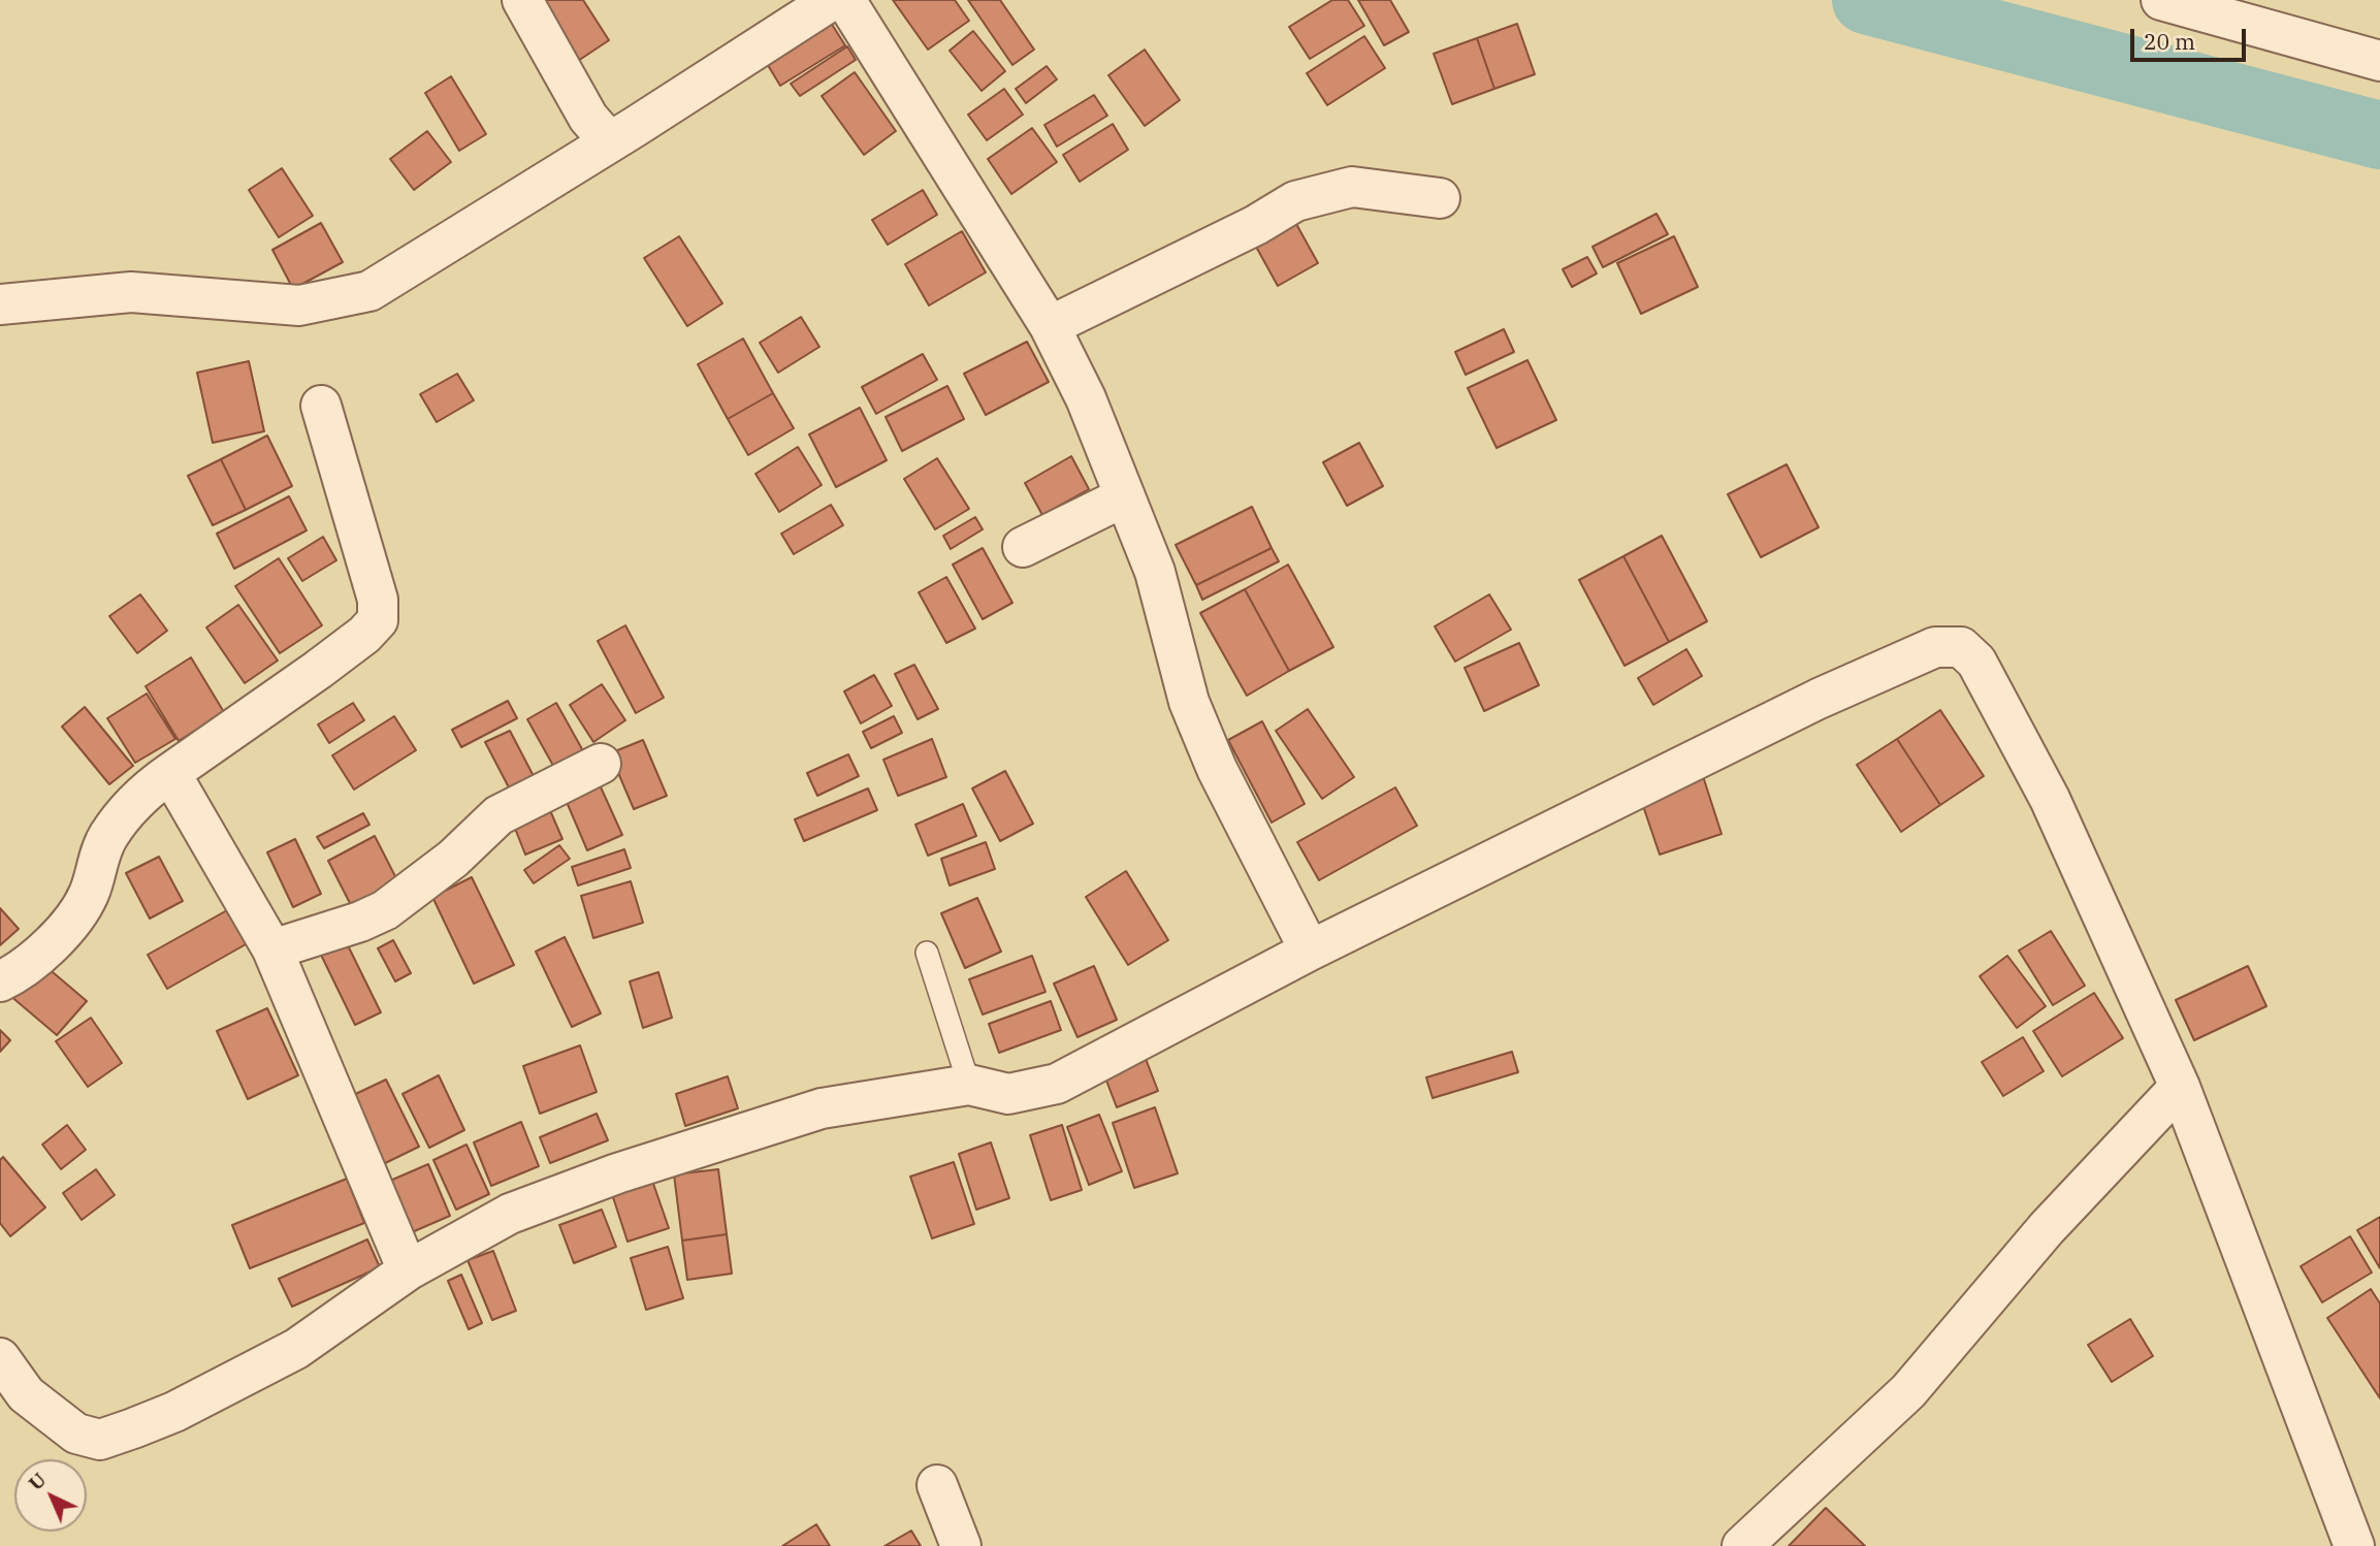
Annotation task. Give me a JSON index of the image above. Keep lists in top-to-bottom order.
{
  "scale_bar": "20 m",
  "north": "top left"
}
